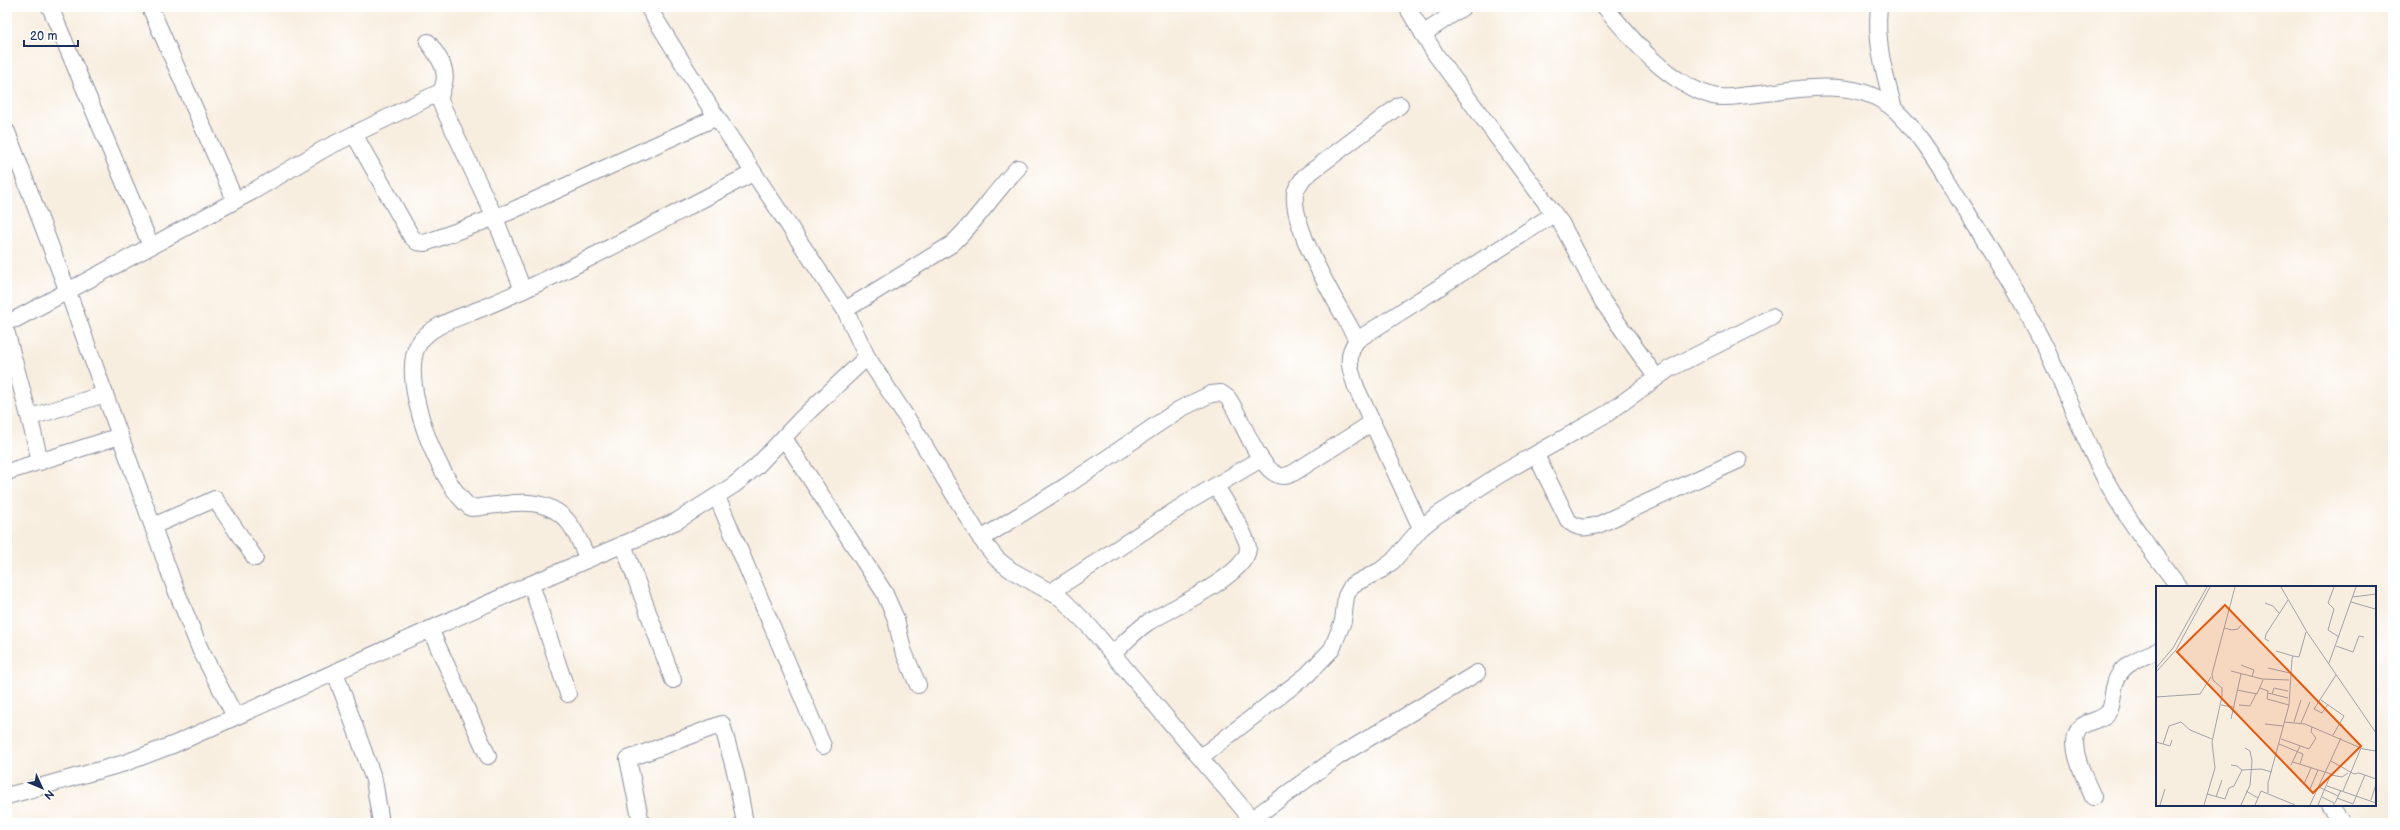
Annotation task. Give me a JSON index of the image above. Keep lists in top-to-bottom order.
{
  "scale_bar": "20 m",
  "north": "bottom right"
}
